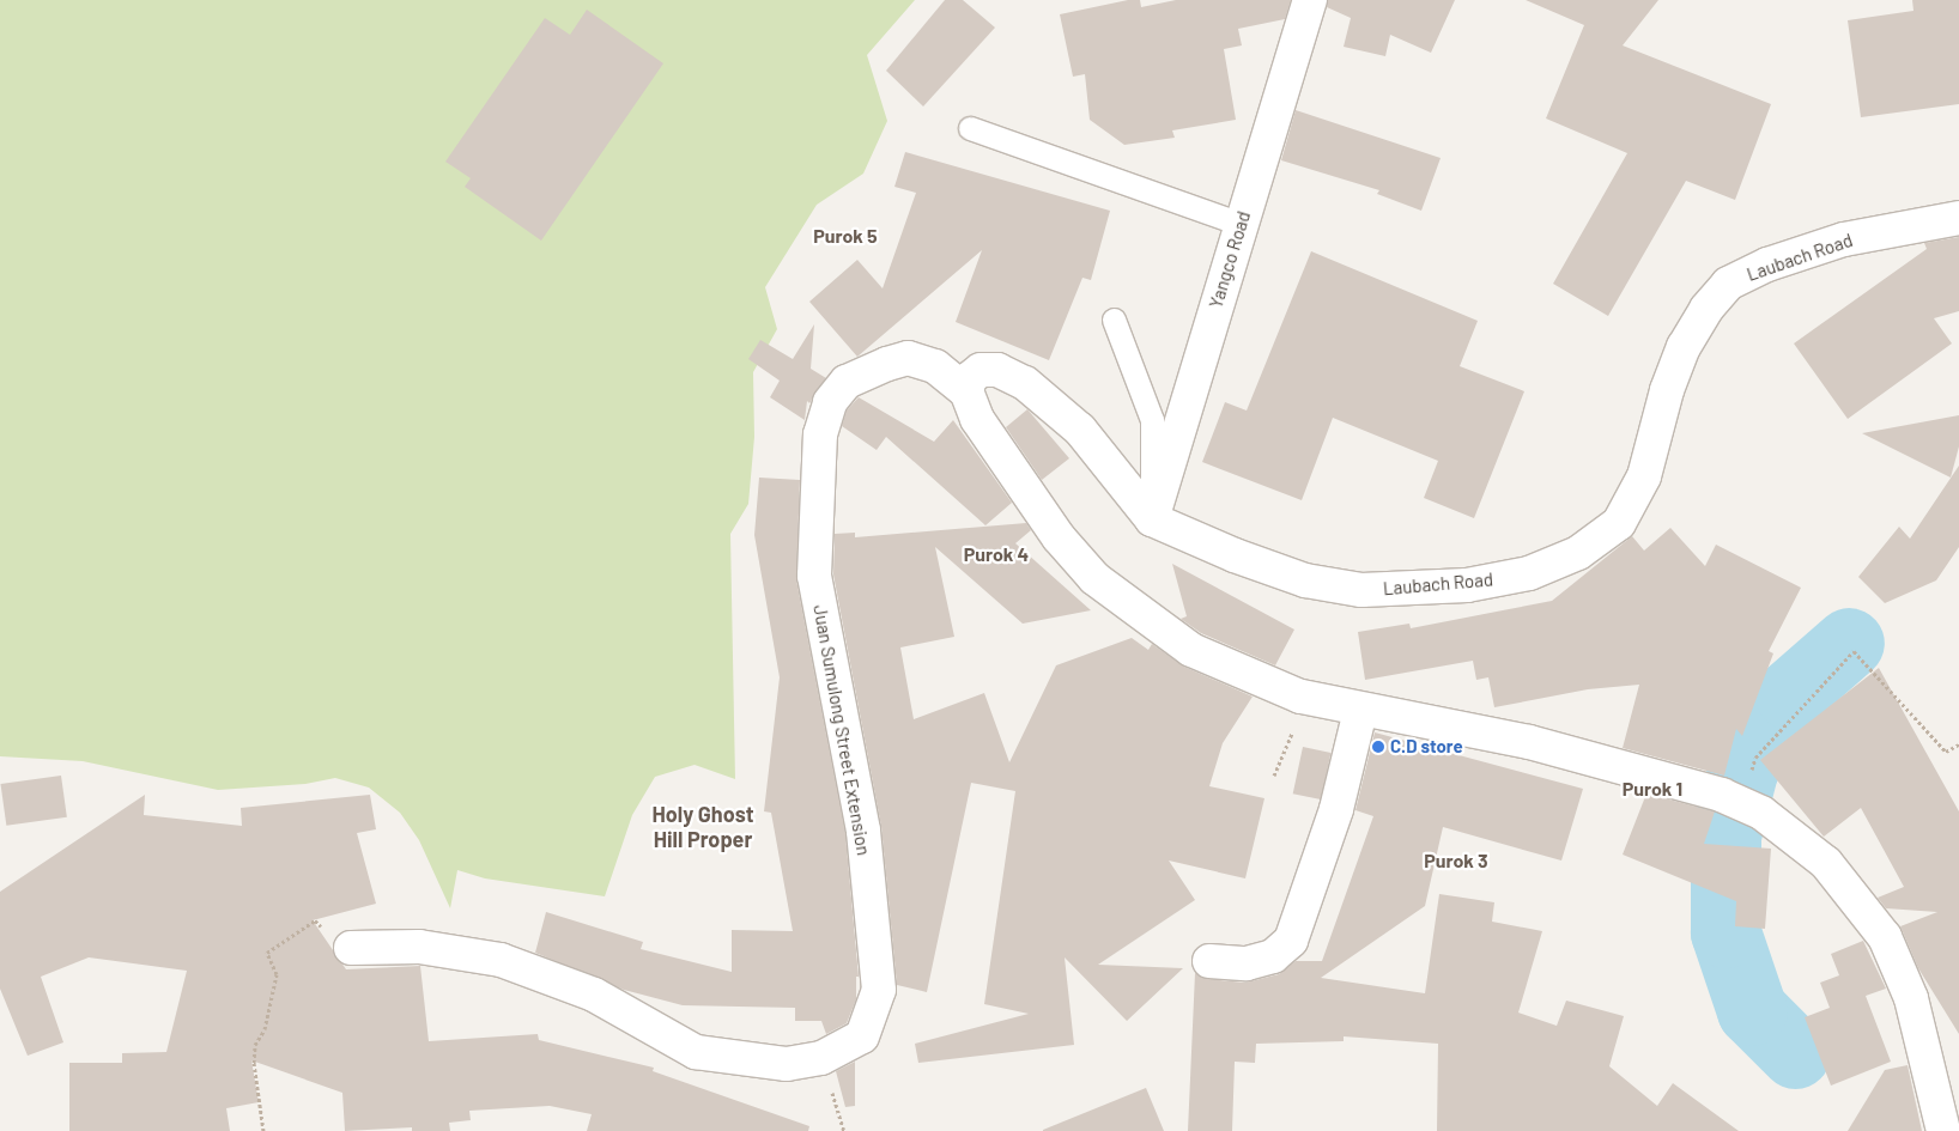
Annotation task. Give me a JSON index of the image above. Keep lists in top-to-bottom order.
{
  "streets": {
    "street": ["Laubach Road", "Yangco Road", "Juan Sumulong Street Extension"]
  },
  "crossings": [
    ["Laubach Road", "Yangco Road"],
    ["Laubach Road", "Juan Sumulong Street Extension"]
  ],
  "districts": [
    "Purok 5",
    "Purok 4",
    "Purok 1",
    "Holy Ghost Hill Proper",
    "Purok 3"
  ],
  "places": ["C.D store"]
}
